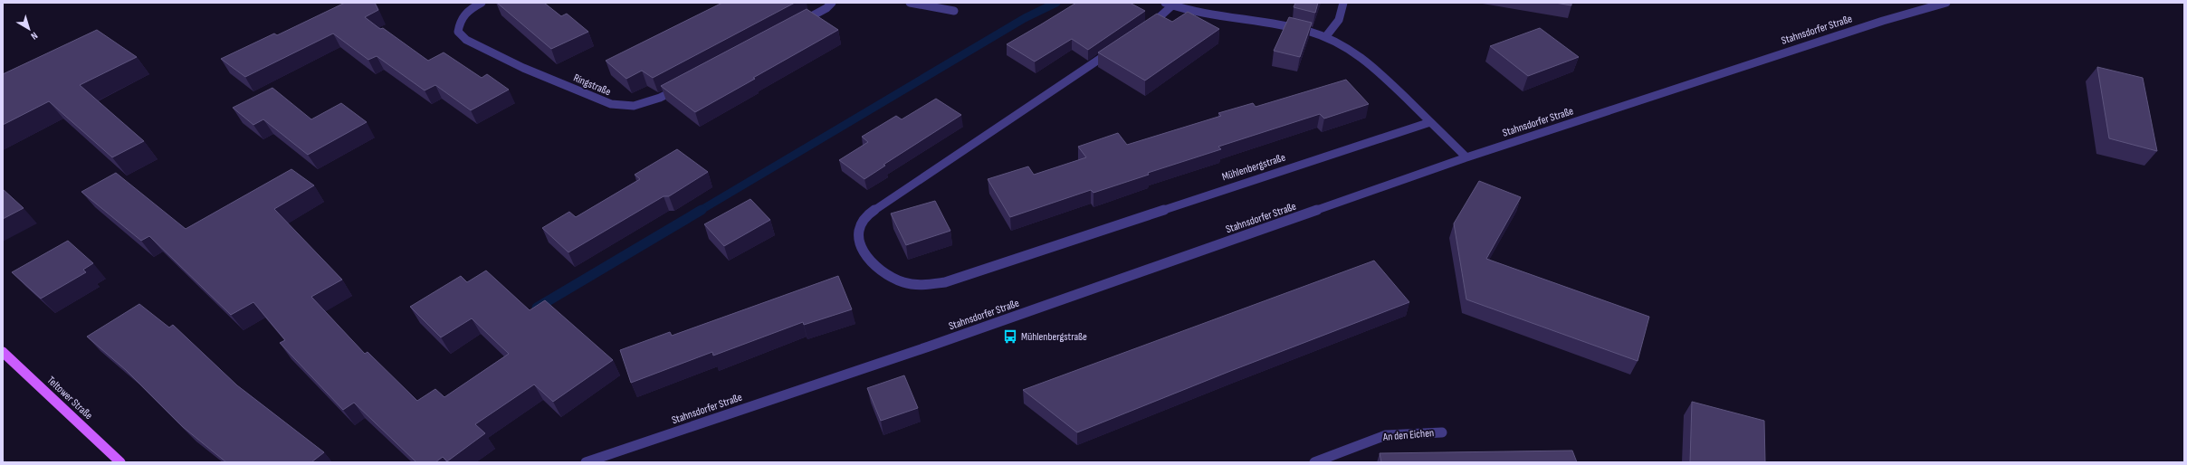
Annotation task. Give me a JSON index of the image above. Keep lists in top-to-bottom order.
{
  "streets": {
    "main road": ["Teltower Straße"],
    "street": [
      "Stahnsdorfer Straße",
      "Ringstraße",
      "Mühlenbergstraße",
      "An den Eichen"
    ]
  },
  "places": {
    "bus stop": ["Mühlenbergstraße"]
  },
  "north": "bottom right"
}
